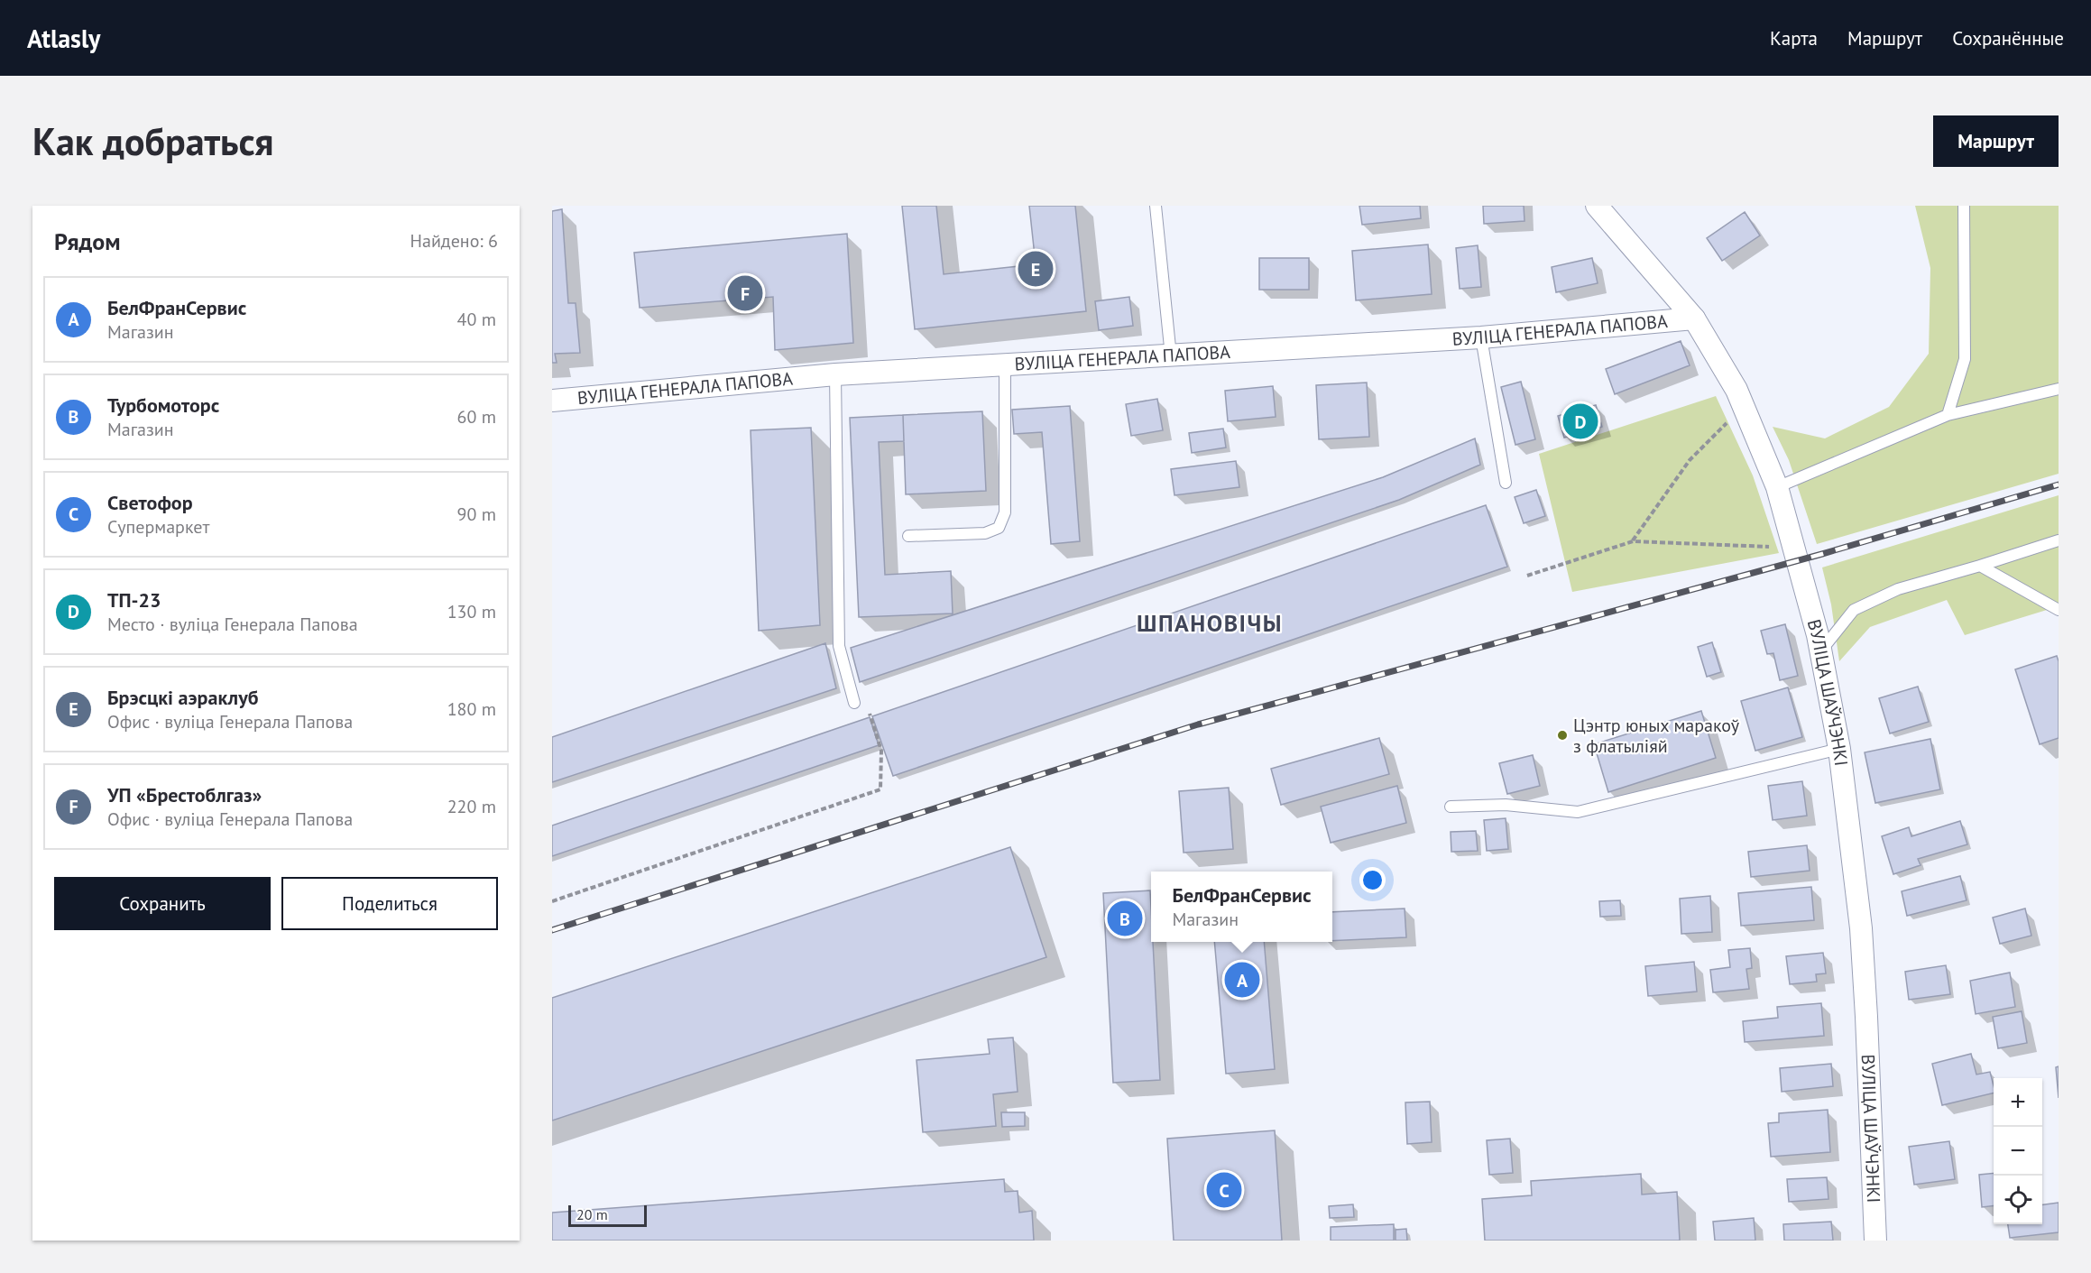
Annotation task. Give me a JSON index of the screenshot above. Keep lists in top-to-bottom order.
{
  "streets": {
    "street": ["ВУЛІЦА ГЕНЕРАЛА ПАПОВА", "ВУЛІЦА ШАЎЧЭНКІ"]
  },
  "crossings": [
    ["ВУЛІЦА ГЕНЕРАЛА ПАПОВА", "ВУЛІЦА ШАЎЧЭНКІ"]
  ],
  "districts": ["ШПАНОВІЧЫ"],
  "places": ["Цэнтр юных маракоў з флатыліяй"],
  "scale_bar": "20 m",
  "page": {
    "header": "Atlasly",
    "nav": ["Карта", "Маршрут", "Сохранённые"],
    "buttons": [
      "Маршрут",
      ["Сохранить", "Поделиться"]
    ],
    "title": "Как добраться",
    "heading": ["Рядом", "Найдено: 6"],
    "pins": [
      "E",
      "F",
      "D",
      "B",
      "A",
      "C"
    ],
    "list": [
      {
        "mark": "A",
        "name": "БелФранСервис",
        "note": "Магазин",
        "value": "40 m"
      },
      {
        "mark": "B",
        "name": "Турбомоторс",
        "note": "Магазин",
        "value": "60 m"
      },
      {
        "mark": "C",
        "name": "Светофор",
        "note": "Супермаркет",
        "value": "90 m"
      },
      {
        "mark": "D",
        "name": "ТП-23",
        "note": "Место · вуліца Генерала Папова",
        "value": "130 m"
      },
      {
        "mark": "E",
        "name": "Брэсцкі аэраклуб",
        "note": "Офис · вуліца Генерала Папова",
        "value": "180 m"
      },
      {
        "mark": "F",
        "name": "УП «Брестоблгаз»",
        "note": "Офис · вуліца Генерала Папова",
        "value": "220 m"
      }
    ],
    "popup": ["БелФранСервис", "Магазин"],
    "map_buttons": ["+", "−"],
    "scale": "20 m"
  }
}
